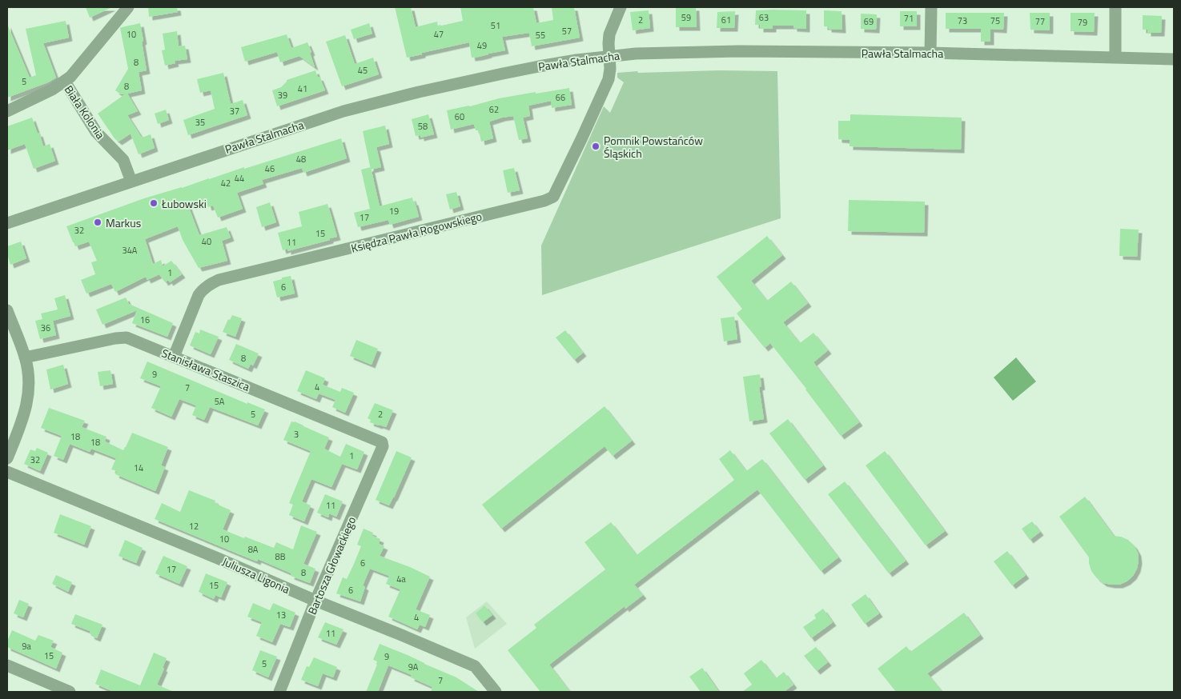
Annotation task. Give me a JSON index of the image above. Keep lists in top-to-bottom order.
{
  "streets": {
    "street": [
      "Pawła Stalmacha",
      "Biała Kolonia",
      "Księdza Pawła Rogowskiego",
      "Stanisława Staszica",
      "Bartosza Głowackiego",
      "Juliusza Ligonia"
    ]
  },
  "crossings": [
    ["Pawła Stalmacha", "Biała Kolonia"],
    ["Pawła Stalmacha", "Księdza Pawła Rogowskiego"],
    ["Księdza Pawła Rogowskiego", "Stanisława Staszica"],
    ["Stanisława Staszica", "Bartosza Głowackiego"],
    ["Bartosza Głowackiego", "Juliusza Ligonia"]
  ],
  "places": ["Pomnik Powstańców Śląskich", "Łubowski", "Markus"],
  "house_numbers": [
    "59",
    "63",
    "71",
    "2",
    "61",
    "73",
    "75",
    "69",
    "77",
    "79",
    "51",
    "57",
    "10",
    "47",
    "55",
    "49",
    "8",
    "45",
    "5",
    "8",
    "41",
    "39",
    "66",
    "62",
    "37",
    "60",
    "35",
    "58",
    "48",
    "46",
    "44",
    "42",
    "19",
    "17",
    "32",
    "15",
    "40",
    "11",
    "34A",
    "1",
    "6",
    "16",
    "36",
    "8",
    "9",
    "4",
    "7",
    "5A",
    "5",
    "2",
    "3",
    "18",
    "18",
    "1",
    "32",
    "14",
    "11",
    "12",
    "10",
    "8A",
    "8B",
    "6",
    "17",
    "8",
    "4a",
    "15",
    "6",
    "13",
    "4",
    "11",
    "9a",
    "15",
    "9",
    "5",
    "9A",
    "7"
  ]
}
